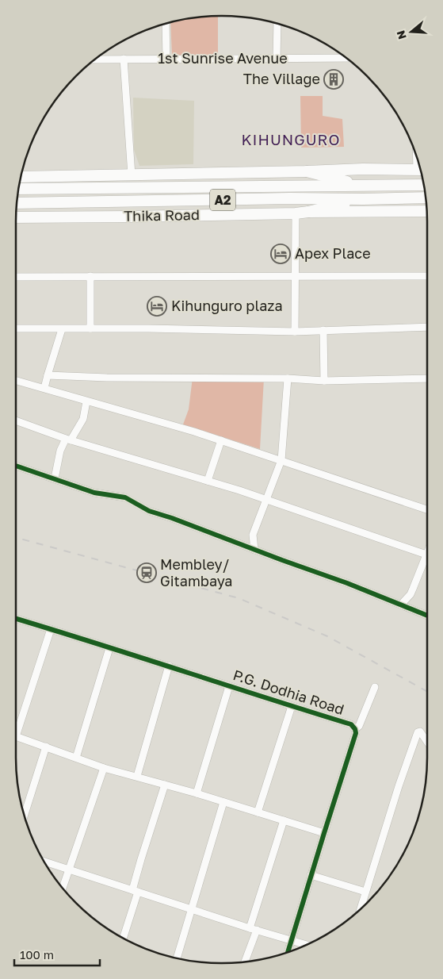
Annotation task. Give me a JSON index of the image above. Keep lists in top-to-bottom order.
{
  "streets": {
    "main road": ["A2", "Thika Road"],
    "street": ["1st Sunrise Avenue", "P.G. Dodhia Road"]
  },
  "districts": ["KIHUNGURO"],
  "places": {
    "building": ["The Village"],
    "hotel": ["Apex Place", "Kihunguro plaza"],
    "station": ["Membley/ Gitambaya"]
  },
  "scale_bar": "100 m",
  "north": "left"
}
